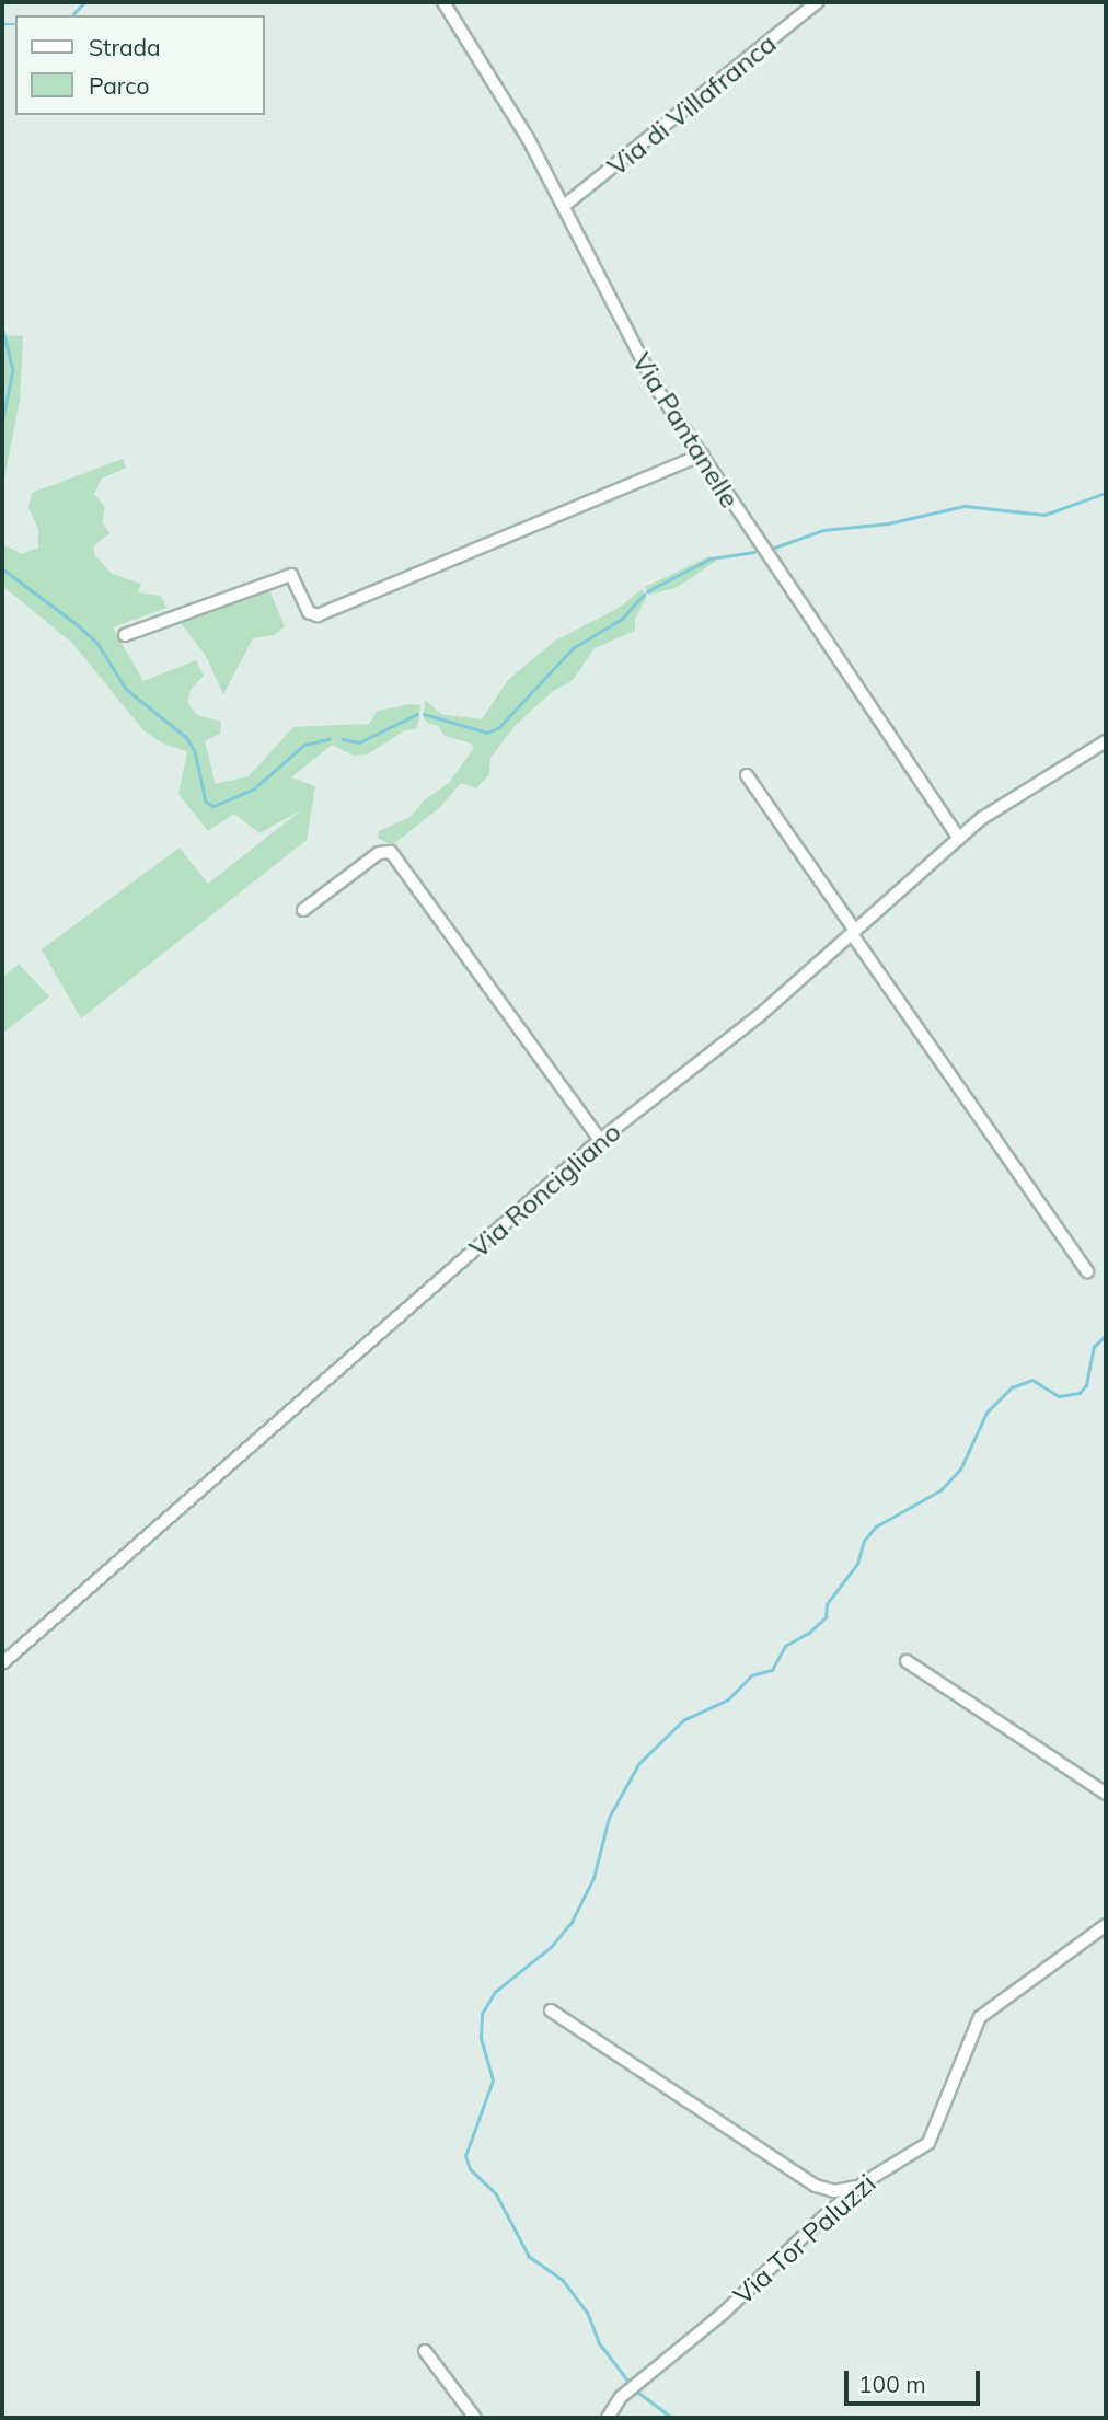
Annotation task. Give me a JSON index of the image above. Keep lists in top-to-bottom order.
{
  "streets": {
    "street": [
      "Via di Villafranca",
      "Via Pantanelle",
      "Via Roncigliano",
      "Via Tor Paluzzi"
    ]
  },
  "crossings": [
    ["Via di Villafranca", "Via Pantanelle"],
    ["Via Pantanelle", "Via Roncigliano"]
  ],
  "legend": ["Strada", "Parco"],
  "scale_bar": "100 m"
}
